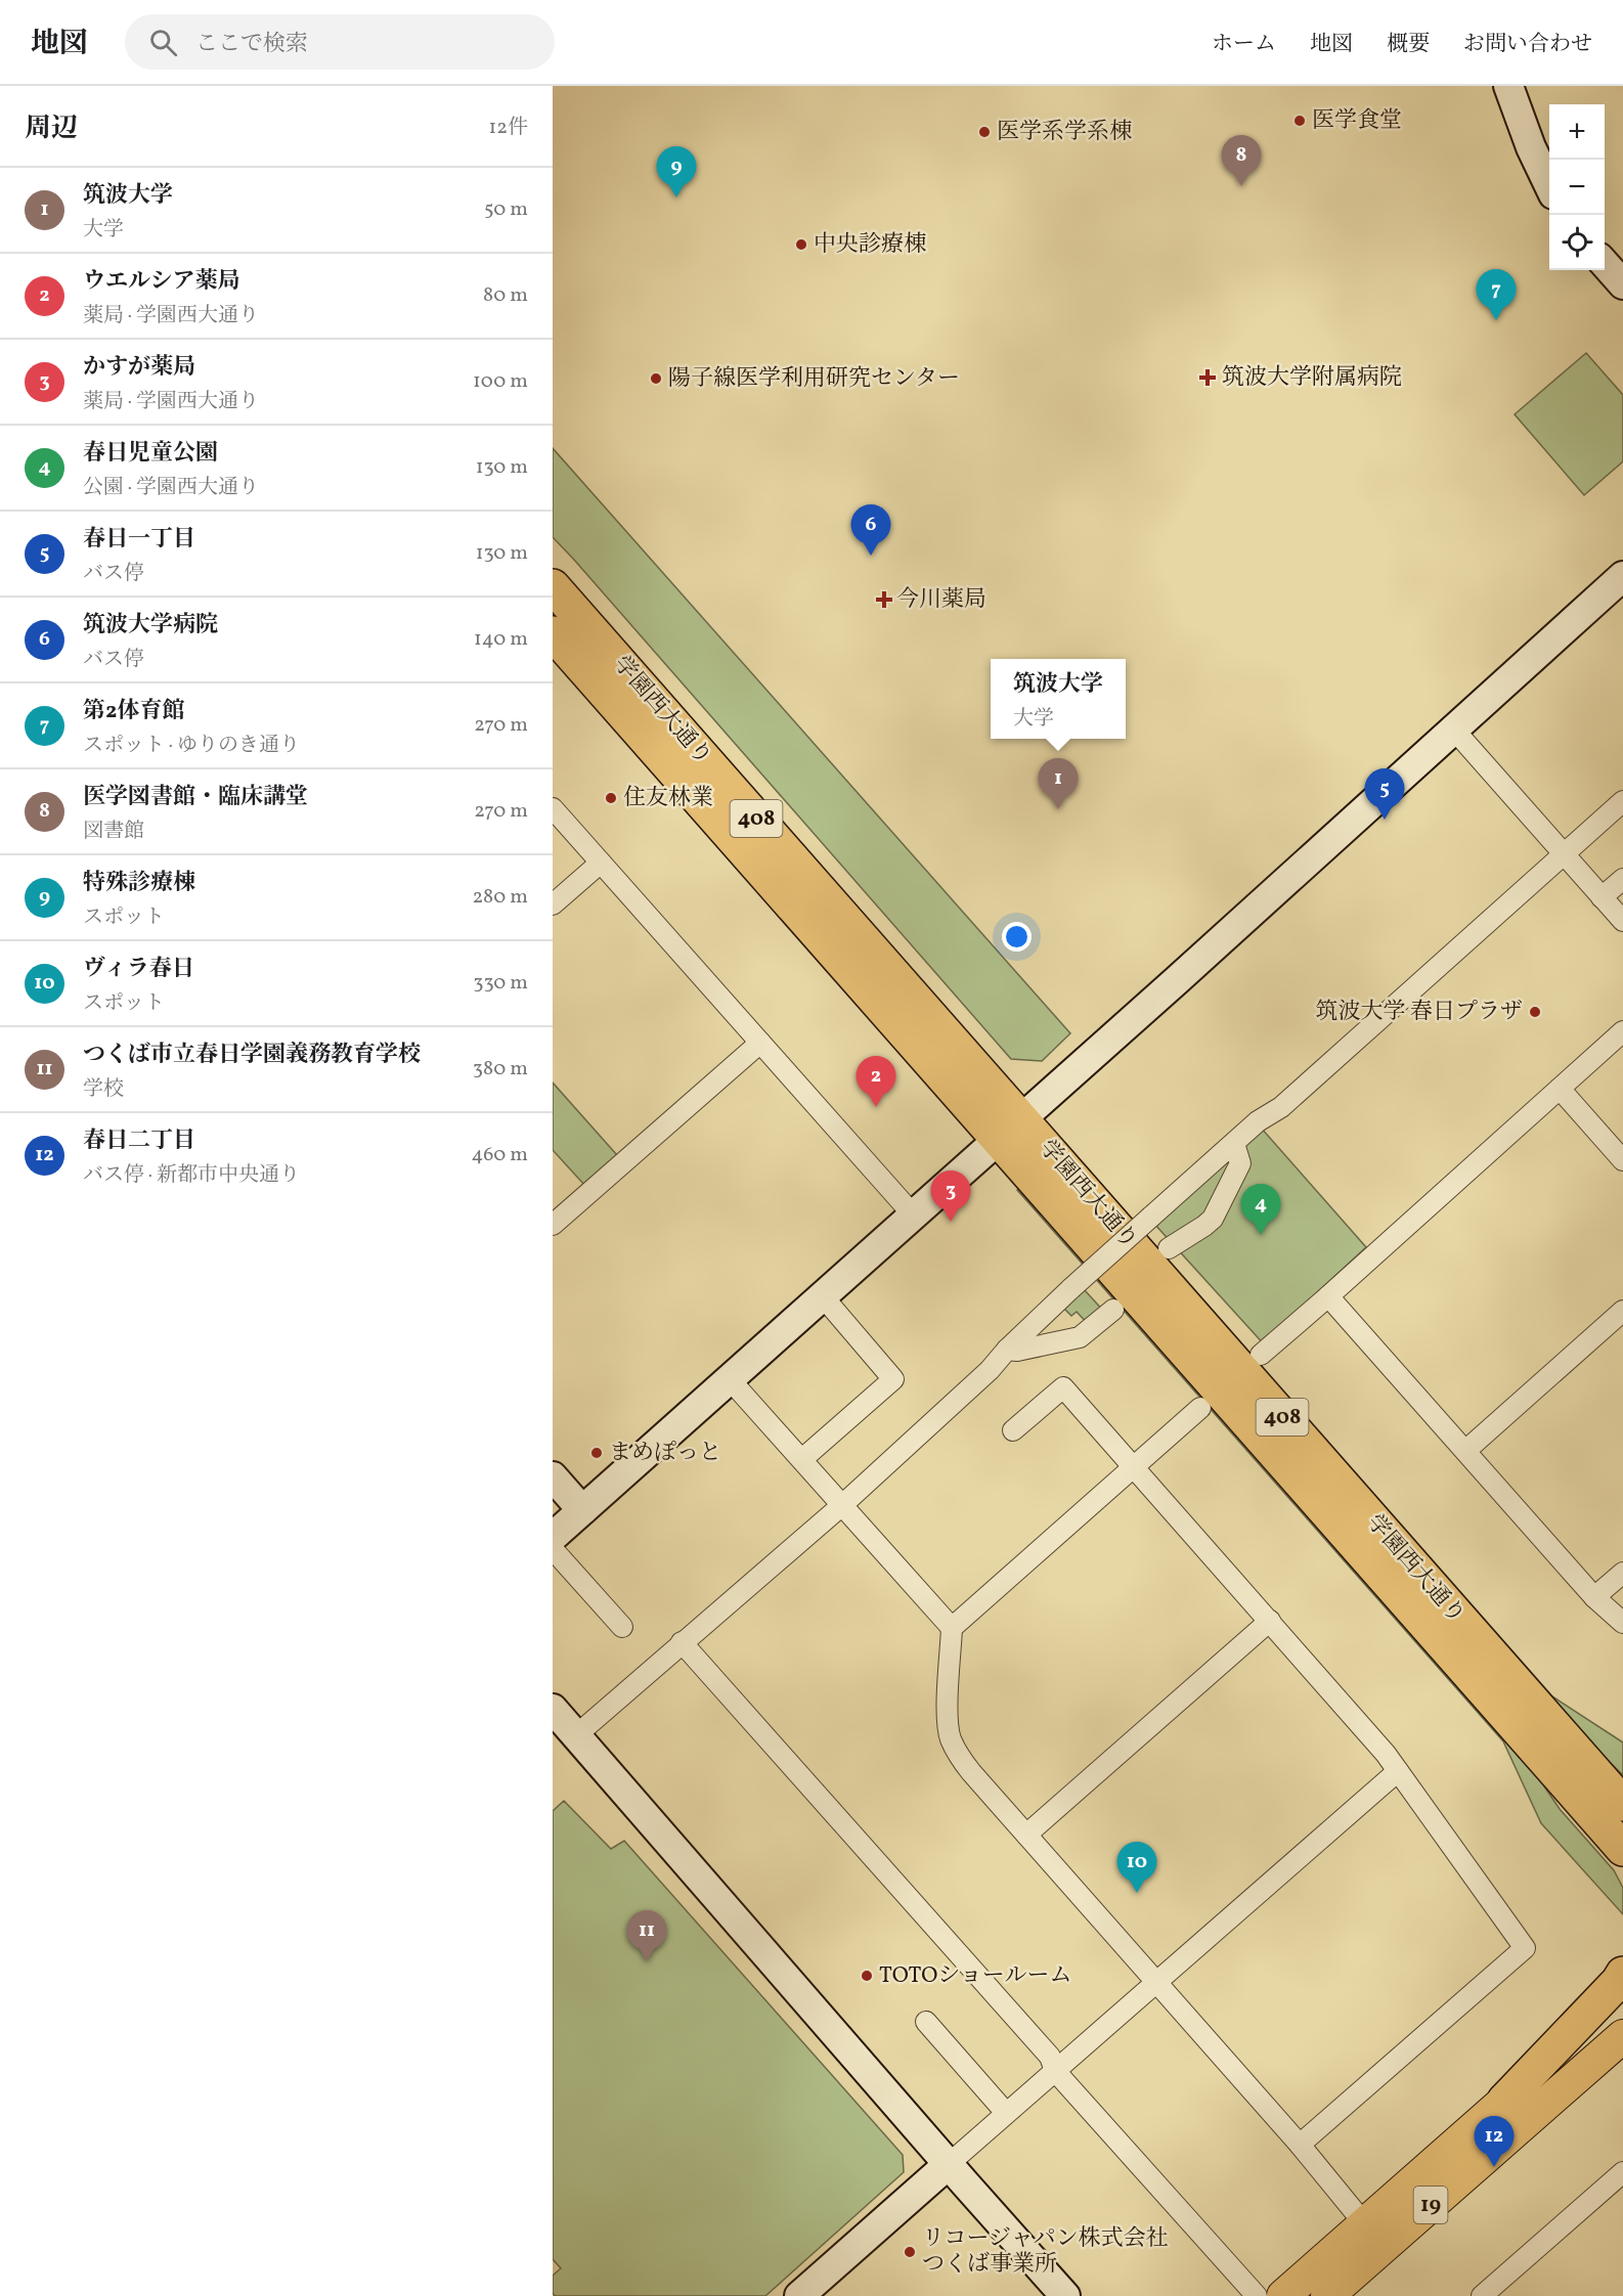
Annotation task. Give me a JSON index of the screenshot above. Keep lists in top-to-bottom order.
{
  "streets": {
    "highway": ["学園西大通り", "408"],
    "main road": ["19"]
  },
  "places": {
    "other": [
      "医学食堂",
      "医学系学系棟",
      "中央診療棟",
      "陽子線医学利用研究センター",
      "住友林業",
      "筑波大学 春日プラザ",
      "まめぽっと",
      "TOTOショールーム",
      "リコージャパン株式会社 つくば事業所"
    ],
    "health": ["筑波大学附属病院", "今川薬局"]
  },
  "page": {
    "header": "地図",
    "search": "ここで検索",
    "nav": [
      "ホーム",
      "地図",
      "概要",
      "お問い合わせ"
    ],
    "heading": ["周辺", "12件"],
    "map_buttons": ["+", "−"],
    "pins": [
      "8",
      "9",
      "7",
      "6",
      "1",
      "5",
      "2",
      "3",
      "4",
      "10",
      "11",
      "12"
    ],
    "list": [
      {
        "mark": "1",
        "name": "筑波大学",
        "note": "大学",
        "value": "50 m"
      },
      {
        "mark": "2",
        "name": "ウエルシア薬局",
        "note": "薬局 · 学園西大通り",
        "value": "80 m"
      },
      {
        "mark": "3",
        "name": "かすが薬局",
        "note": "薬局 · 学園西大通り",
        "value": "100 m"
      },
      {
        "mark": "4",
        "name": "春日児童公園",
        "note": "公園 · 学園西大通り",
        "value": "130 m"
      },
      {
        "mark": "5",
        "name": "春日一丁目",
        "note": "バス停",
        "value": "130 m"
      },
      {
        "mark": "6",
        "name": "筑波大学病院",
        "note": "バス停",
        "value": "140 m"
      },
      {
        "mark": "7",
        "name": "第2体育館",
        "note": "スポット · ゆりのき通り",
        "value": "270 m"
      },
      {
        "mark": "8",
        "name": "医学図書館・臨床講堂",
        "note": "図書館",
        "value": "270 m"
      },
      {
        "mark": "9",
        "name": "特殊診療棟",
        "note": "スポット",
        "value": "280 m"
      },
      {
        "mark": "10",
        "name": "ヴィラ春日",
        "note": "スポット",
        "value": "330 m"
      },
      {
        "mark": "11",
        "name": "つくば市立春日学園義務教育学校",
        "note": "学校",
        "value": "380 m"
      },
      {
        "mark": "12",
        "name": "春日二丁目",
        "note": "バス停 · 新都市中央通り",
        "value": "460 m"
      }
    ],
    "popup": ["筑波大学", "大学"]
  }
}
